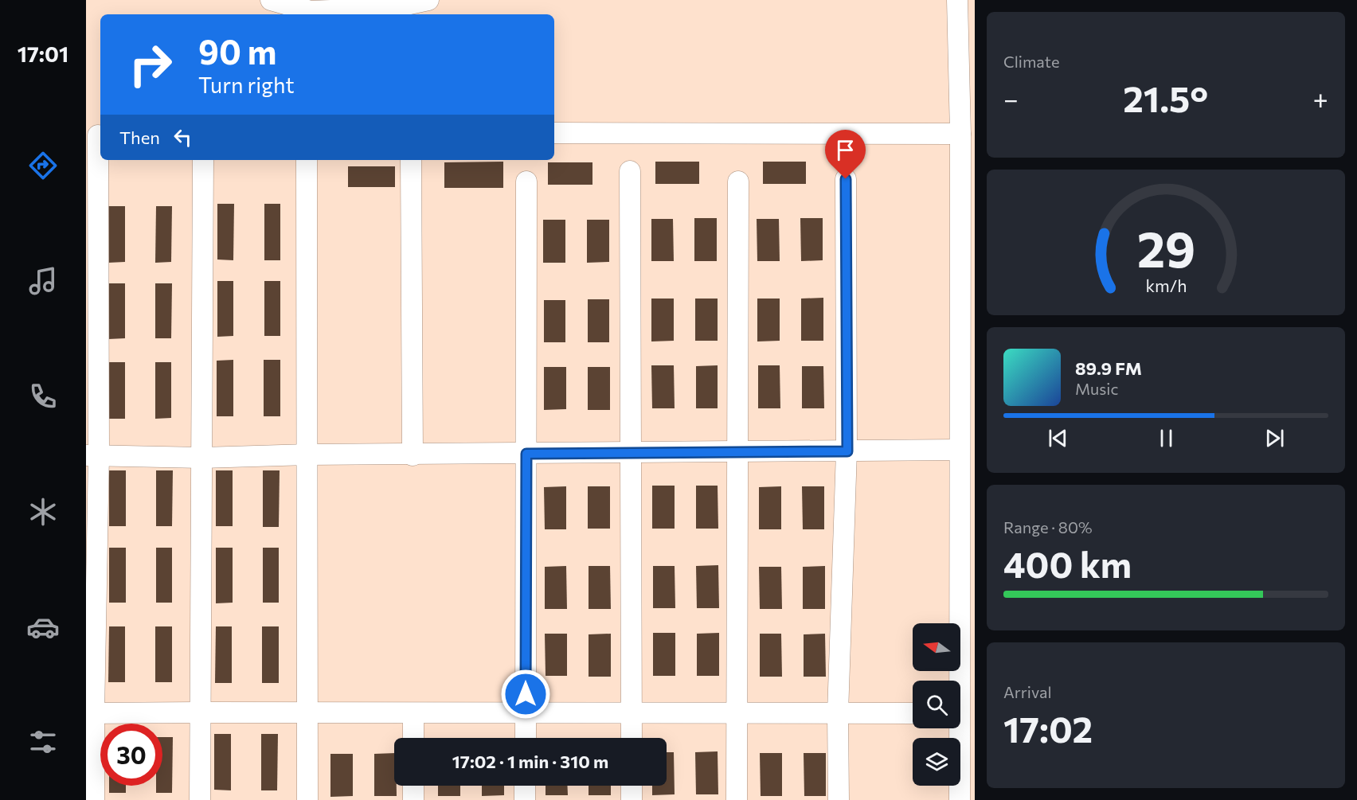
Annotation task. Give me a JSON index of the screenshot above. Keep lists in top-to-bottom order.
{
  "north": "left",
  "page": {
    "tabs": "17:01",
    "tile": [
      "Climate",
      ["Range · 80%", "400 km"],
      ["Arrival", "17:02"]
    ],
    "turn": ["90 m", "Turn right"],
    "heat": ["−", "21.5°", "+"],
    "then": "Then",
    "song": ["89.9 FM", "Music"],
    "limit": "30",
    "trip": "17:02 · 1 min · 310 m",
    "gauge": ["29", "km/h"]
  }
}
